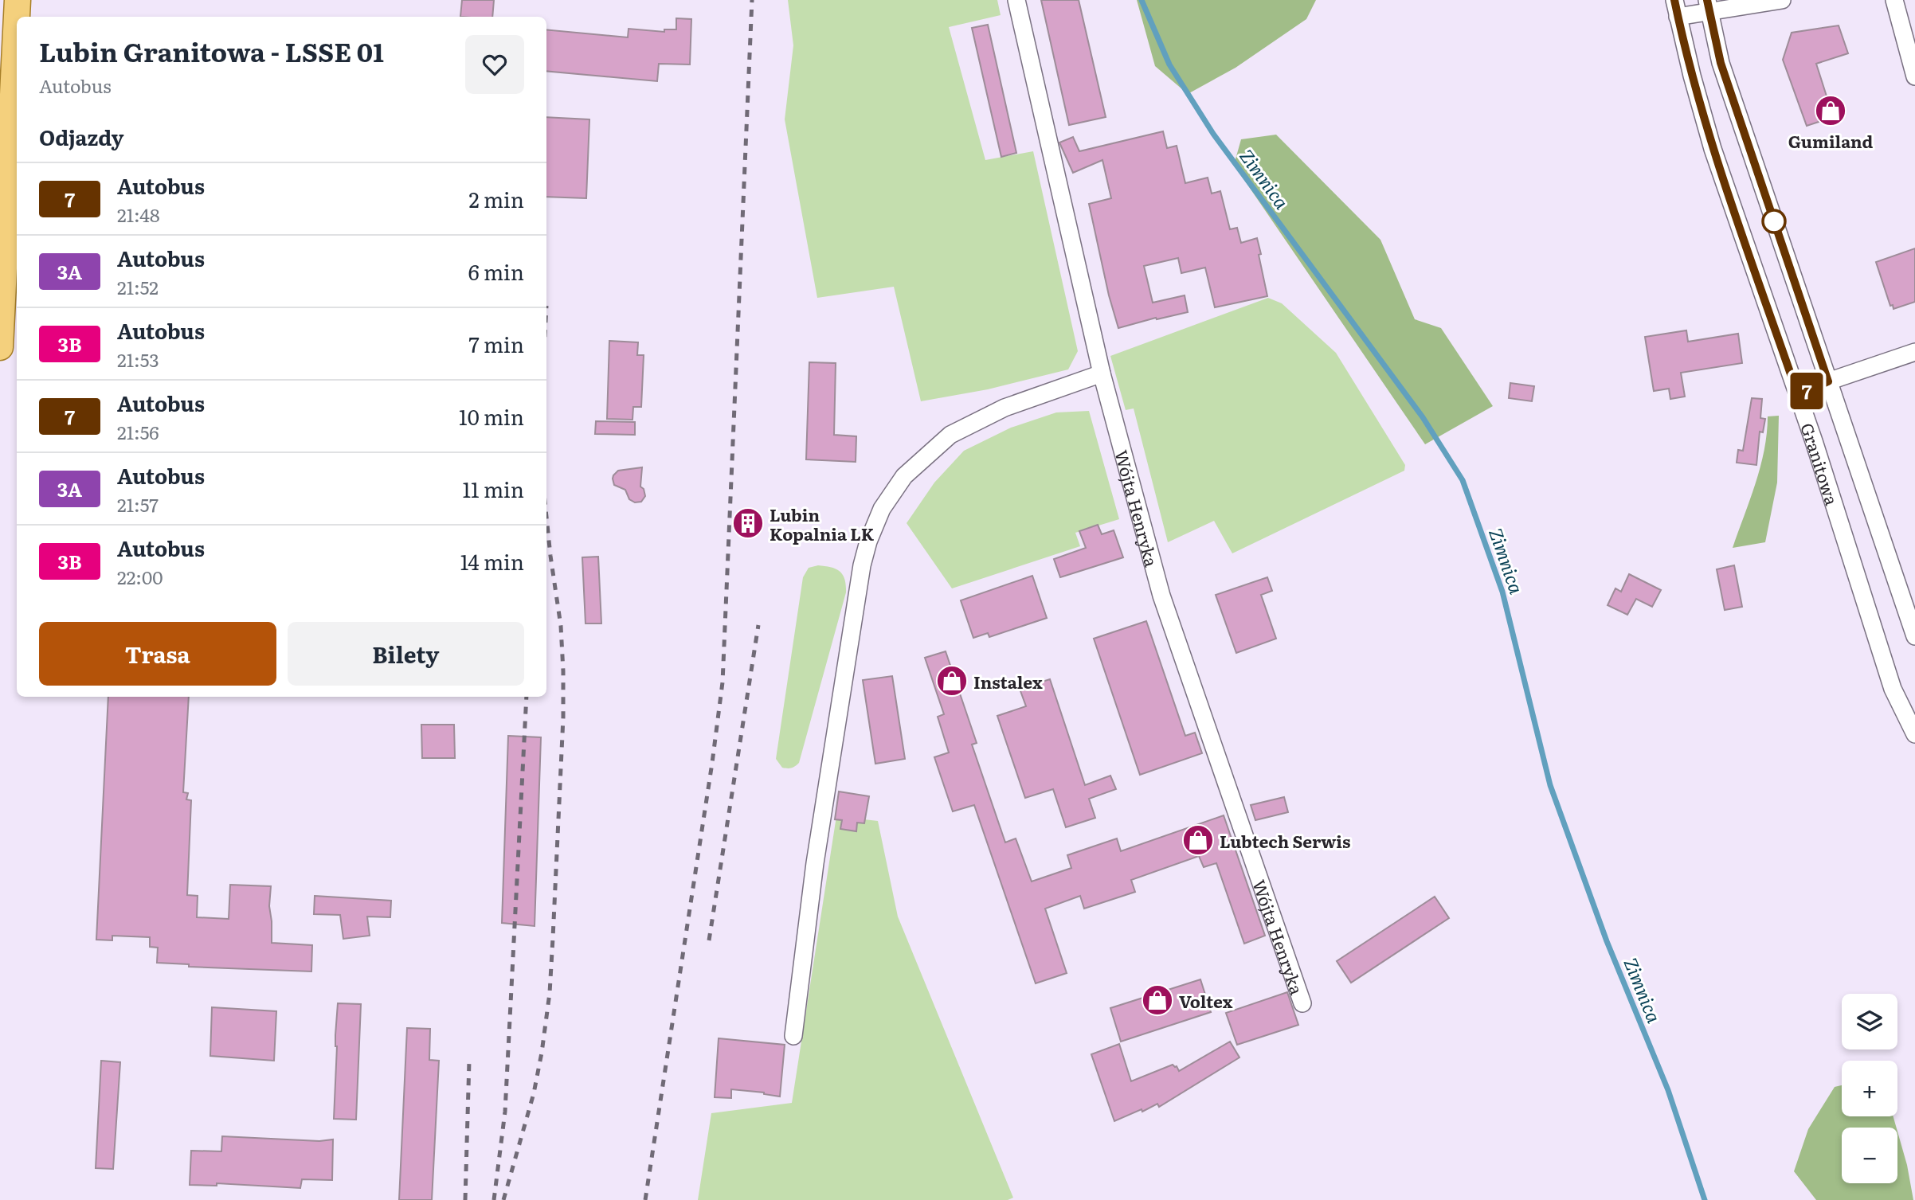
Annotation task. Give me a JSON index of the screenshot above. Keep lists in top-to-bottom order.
{
  "streets": {
    "street": ["Granitowa", "Wójta Henryka"]
  },
  "water": ["Zimnica"],
  "places": {
    "shop": [
      "Gumiland",
      "Instalex",
      "Lubtech Serwis",
      "Voltex"
    ],
    "building": ["Lubin Kopalnia LK"]
  },
  "lines": ["bus line 7"],
  "page": {
    "on_map": "7",
    "heading": [
      ["Lubin Granitowa - LSSE 01", "Autobus"],
      "Odjazdy"
    ],
    "list": [
      {
        "mark": "7",
        "name": "Autobus",
        "note": "21:48",
        "value": "2 min"
      },
      {
        "mark": "3A",
        "name": "Autobus",
        "note": "21:52",
        "value": "6 min"
      },
      {
        "mark": "3B",
        "name": "Autobus",
        "note": "21:53",
        "value": "7 min"
      },
      {
        "mark": "7",
        "name": "Autobus",
        "note": "21:56",
        "value": "10 min"
      },
      {
        "mark": "3A",
        "name": "Autobus",
        "note": "21:57",
        "value": "11 min"
      },
      {
        "mark": "3B",
        "name": "Autobus",
        "note": "22:00",
        "value": "14 min"
      }
    ],
    "buttons": ["Trasa", "Bilety"],
    "map_buttons": ["+", "−"]
  }
}
